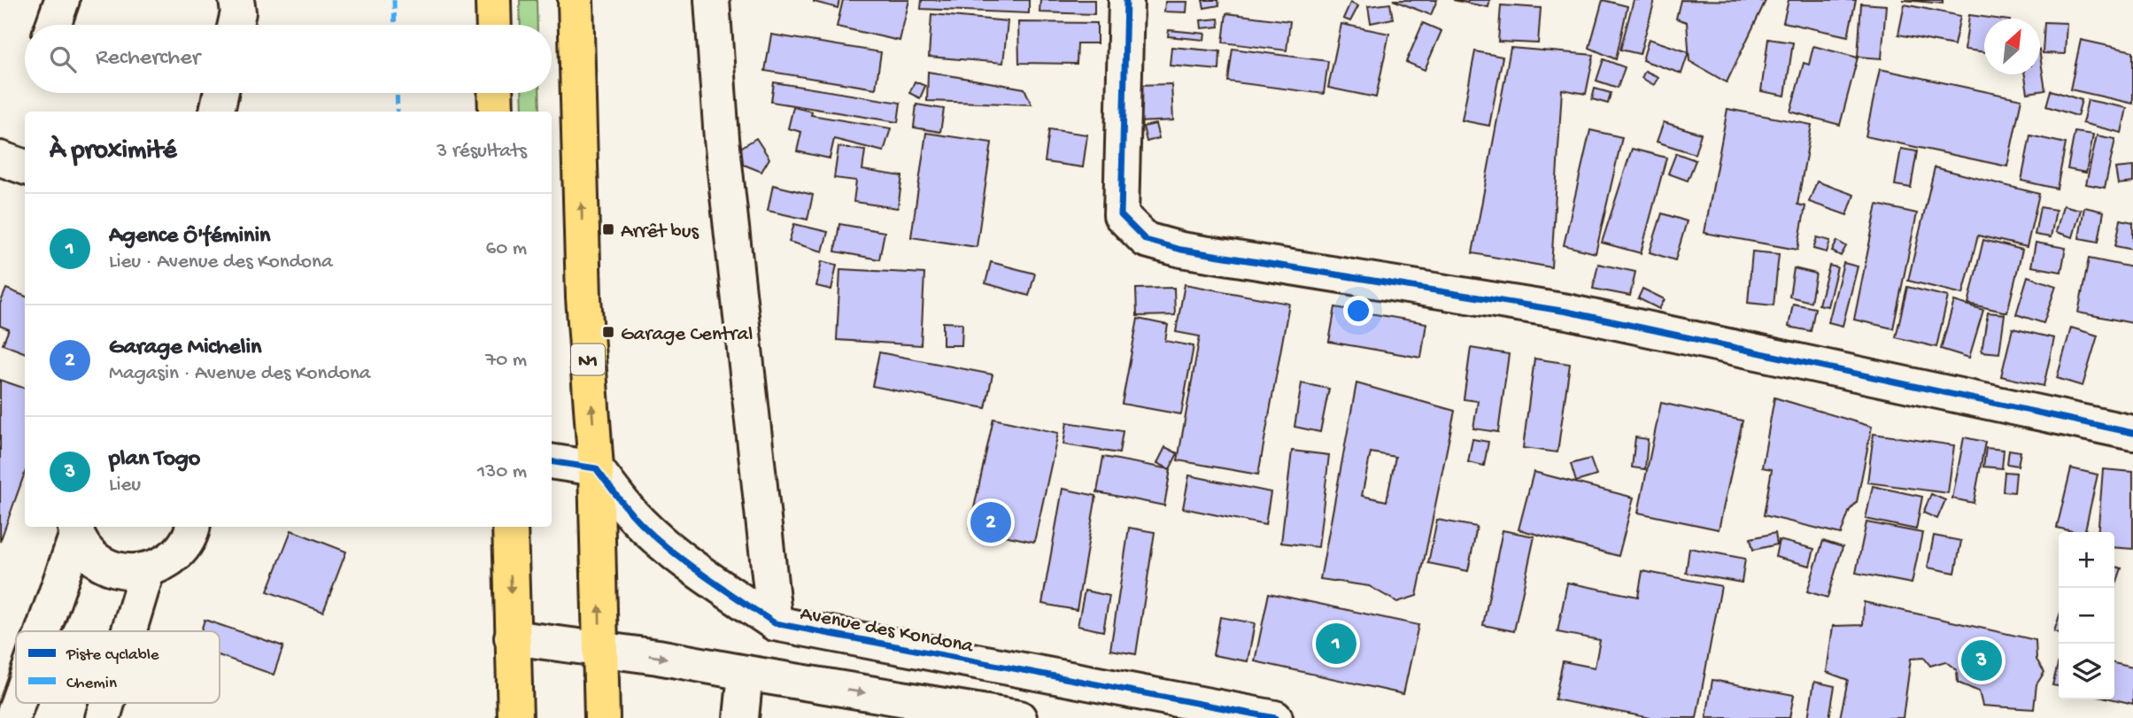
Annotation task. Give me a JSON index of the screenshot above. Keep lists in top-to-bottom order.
{
  "streets": {
    "highway": ["N1"],
    "street": ["Avenue des Kondona"]
  },
  "crossings": [
    ["N1", "Avenue des Kondona"]
  ],
  "places": {
    "transit": ["Arrêt bus", "Garage Central"]
  },
  "legend": ["Piste cyclable", "Chemin"],
  "north": "top right",
  "page": {
    "search": "Rechercher",
    "heading": ["À proximité", "3 résultats"],
    "list": [
      {
        "mark": "1",
        "name": "Agence Ô'féminin",
        "note": "Lieu · Avenue des Kondona",
        "value": "60 m"
      },
      {
        "mark": "2",
        "name": "Garage Michelin",
        "note": "Magasin · Avenue des Kondona",
        "value": "70 m"
      },
      {
        "mark": "3",
        "name": "plan Togo",
        "note": "Lieu",
        "value": "130 m"
      }
    ],
    "pins": ["2", "1", "3"],
    "map_buttons": ["+", "−"]
  }
}
